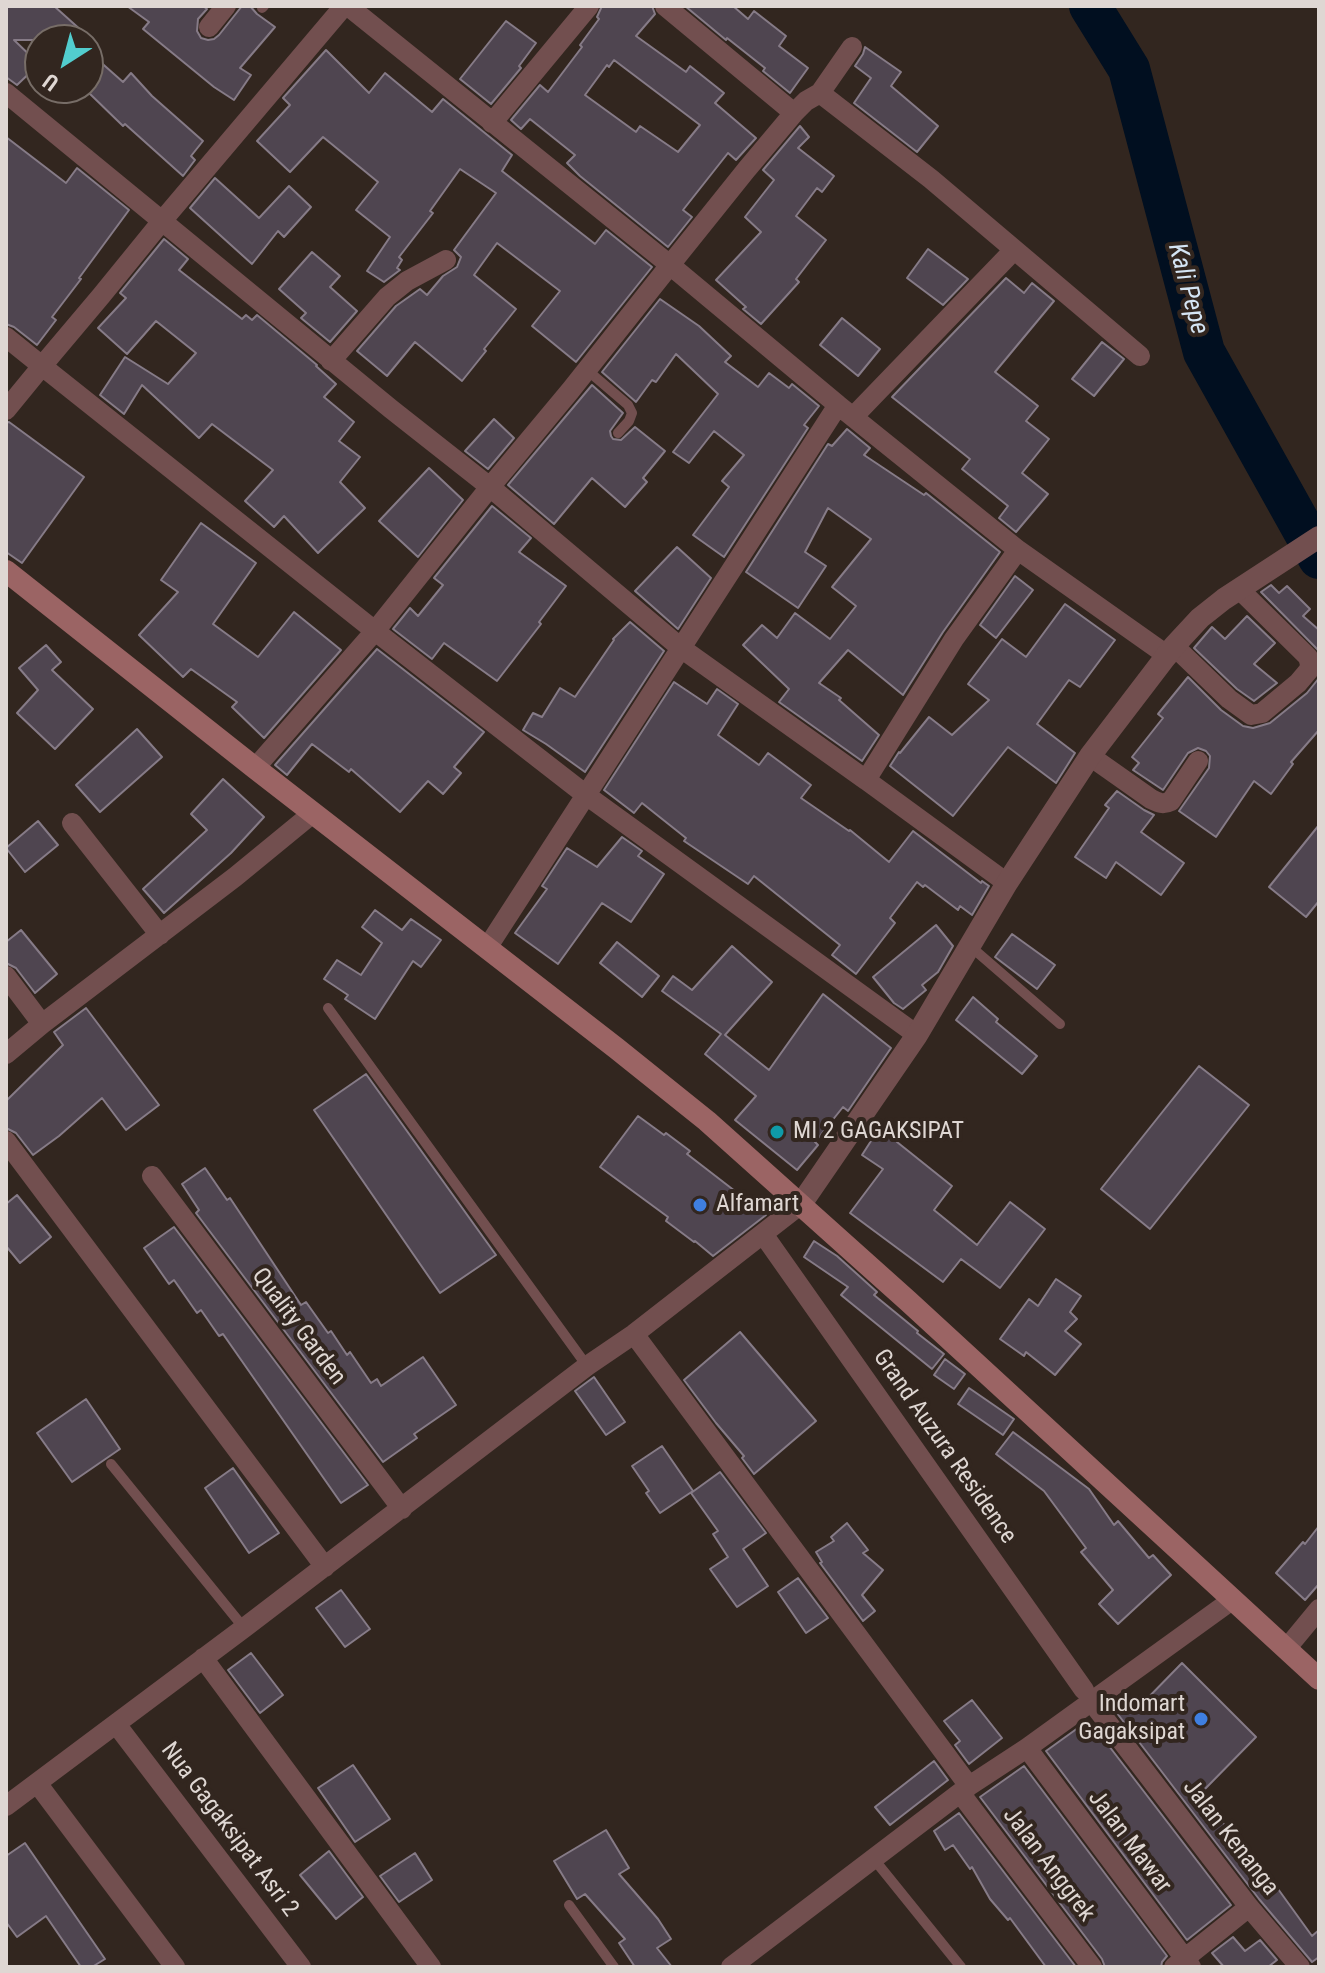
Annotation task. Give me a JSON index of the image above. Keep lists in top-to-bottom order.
{
  "streets": {
    "street": [
      "Quality Garden",
      "Grand Auzura Residence",
      "Nua Gagaksipat Asri 2",
      "Jalan Kenanga",
      "Jalan Mawar",
      "Jalan Anggrek"
    ]
  },
  "crossings": [
    ["Grand Auzura Residence", "Jalan Kenanga"]
  ],
  "water": ["Kali Pepe"],
  "places": ["MI 2 GAGAKSIPAT", "Alfamart", "Indomart Gagaksipat"],
  "north": "bottom left"
}
